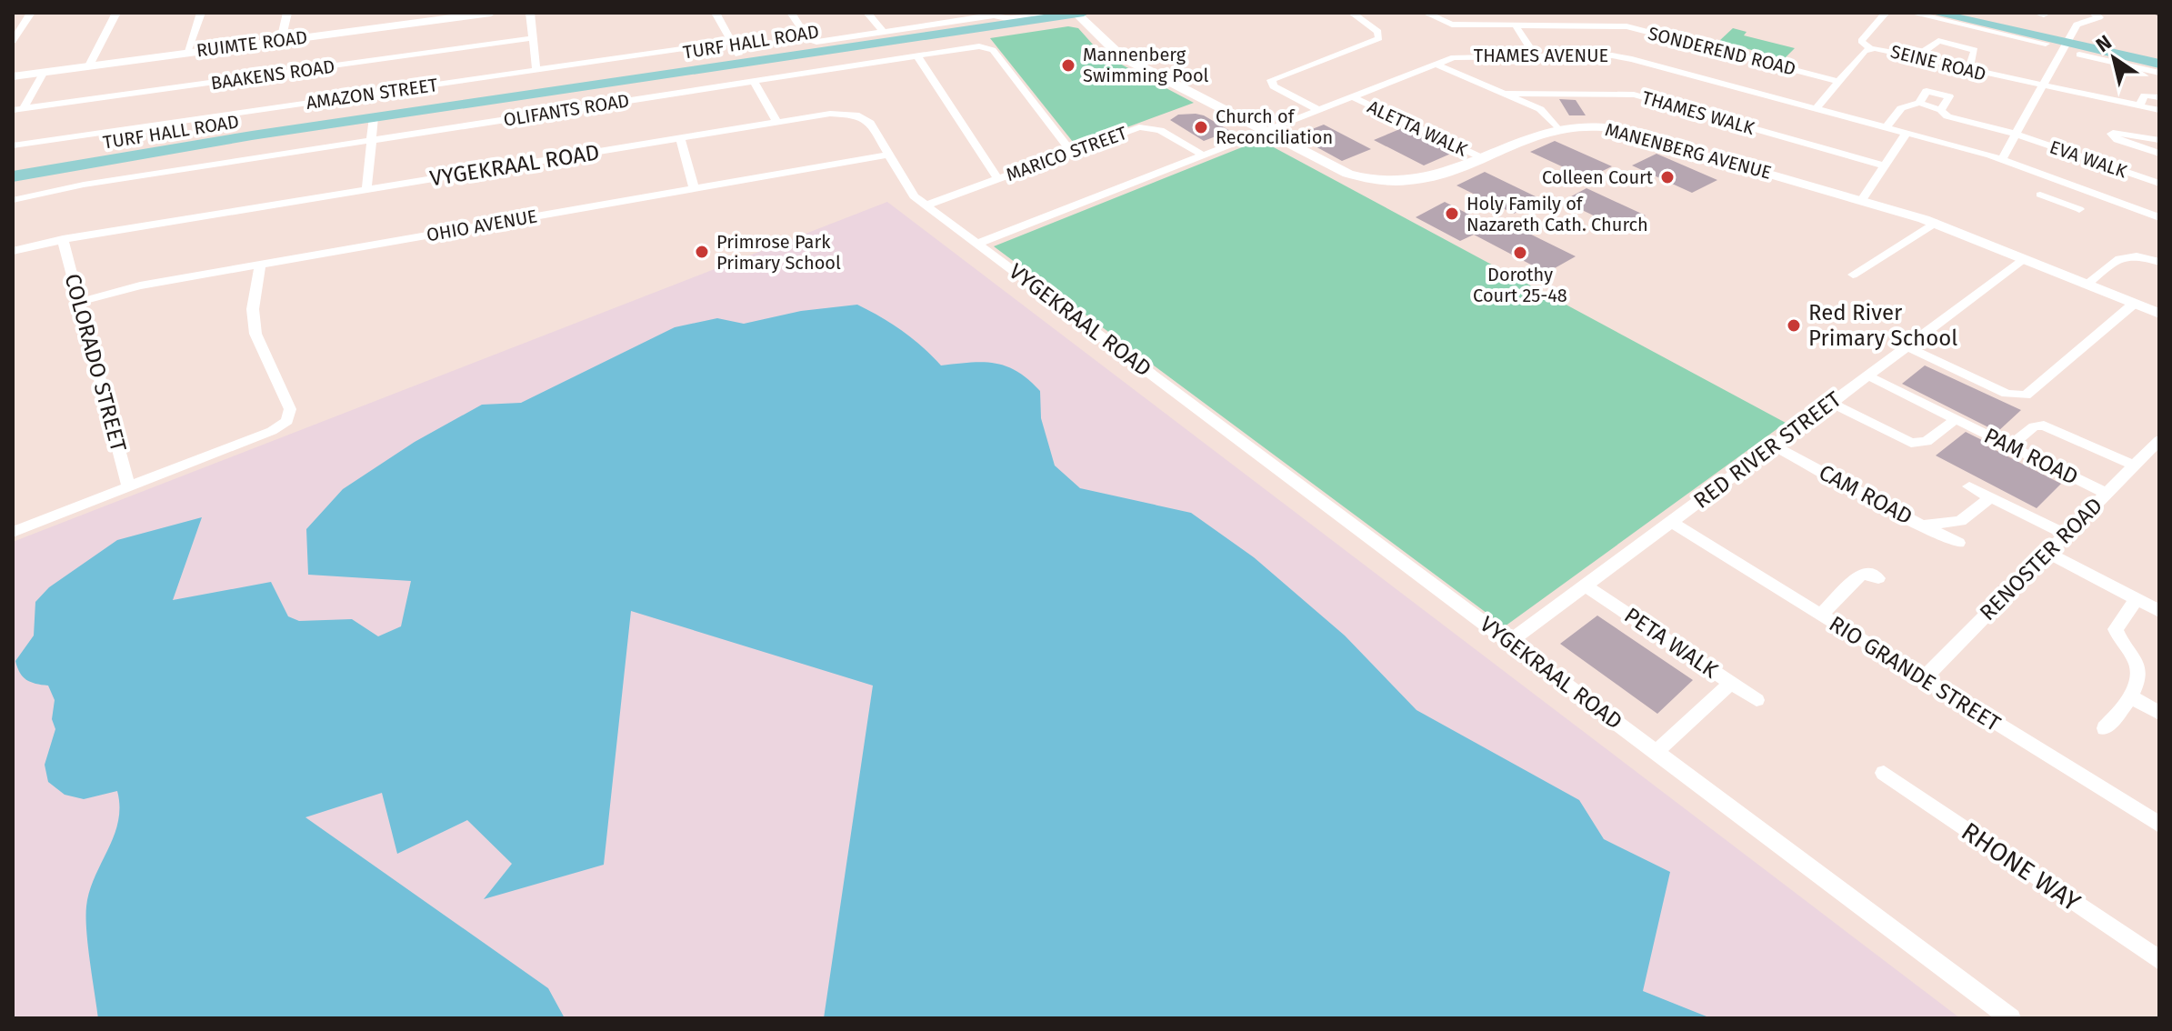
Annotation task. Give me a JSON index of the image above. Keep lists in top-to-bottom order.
{
  "streets": {
    "main road": ["TURF HALL ROAD"],
    "street": [
      "RUIMTE ROAD",
      "SONDEREND ROAD",
      "THAMES AVENUE",
      "SEINE ROAD",
      "BAAKENS ROAD",
      "AMAZON STREET",
      "OLIFANTS ROAD",
      "THAMES WALK",
      "ALETTA WALK",
      "MANENBERG AVENUE",
      "MARICO STREET",
      "EVA WALK",
      "VYGEKRAAL ROAD",
      "OHIO AVENUE",
      "COLORADO STREET",
      "RED RIVER STREET",
      "PAM ROAD",
      "CAM ROAD",
      "RENOSTER ROAD",
      "PETA WALK",
      "RIO GRANDE STREET",
      "RHONE WAY"
    ]
  },
  "crossings": [
    ["TURF HALL ROAD", "MANENBERG AVENUE"],
    ["SONDEREND ROAD", "SEINE ROAD"],
    ["THAMES AVENUE", "SEINE ROAD"],
    ["THAMES AVENUE", "THAMES WALK"],
    ["THAMES AVENUE", "ALETTA WALK"],
    ["THAMES AVENUE", "MANENBERG AVENUE"],
    ["THAMES AVENUE", "MARICO STREET"],
    ["THAMES AVENUE", "VYGEKRAAL ROAD"],
    ["OLIFANTS ROAD", "MARICO STREET"],
    ["THAMES WALK", "MANENBERG AVENUE"],
    ["ALETTA WALK", "MANENBERG AVENUE"],
    ["MANENBERG AVENUE", "RED RIVER STREET"],
    ["MARICO STREET", "VYGEKRAAL ROAD"],
    ["VYGEKRAAL ROAD", "OHIO AVENUE"],
    ["VYGEKRAAL ROAD", "COLORADO STREET"],
    ["VYGEKRAAL ROAD", "RED RIVER STREET"],
    ["OHIO AVENUE", "COLORADO STREET"],
    ["RED RIVER STREET", "PAM ROAD"],
    ["RED RIVER STREET", "CAM ROAD"],
    ["RED RIVER STREET", "PETA WALK"],
    ["RED RIVER STREET", "RIO GRANDE STREET"],
    ["PAM ROAD", "RENOSTER ROAD"],
    ["RENOSTER ROAD", "RIO GRANDE STREET"]
  ],
  "places": [
    "Mannenberg Swimming Pool",
    "Church of Reconciliation",
    "Colleen Court",
    "Holy Family of Nazareth Cath. Church",
    "Primrose Park Primary School",
    "Dorothy Court 25-48",
    "Red River Primary School"
  ],
  "north": "top left"
}
